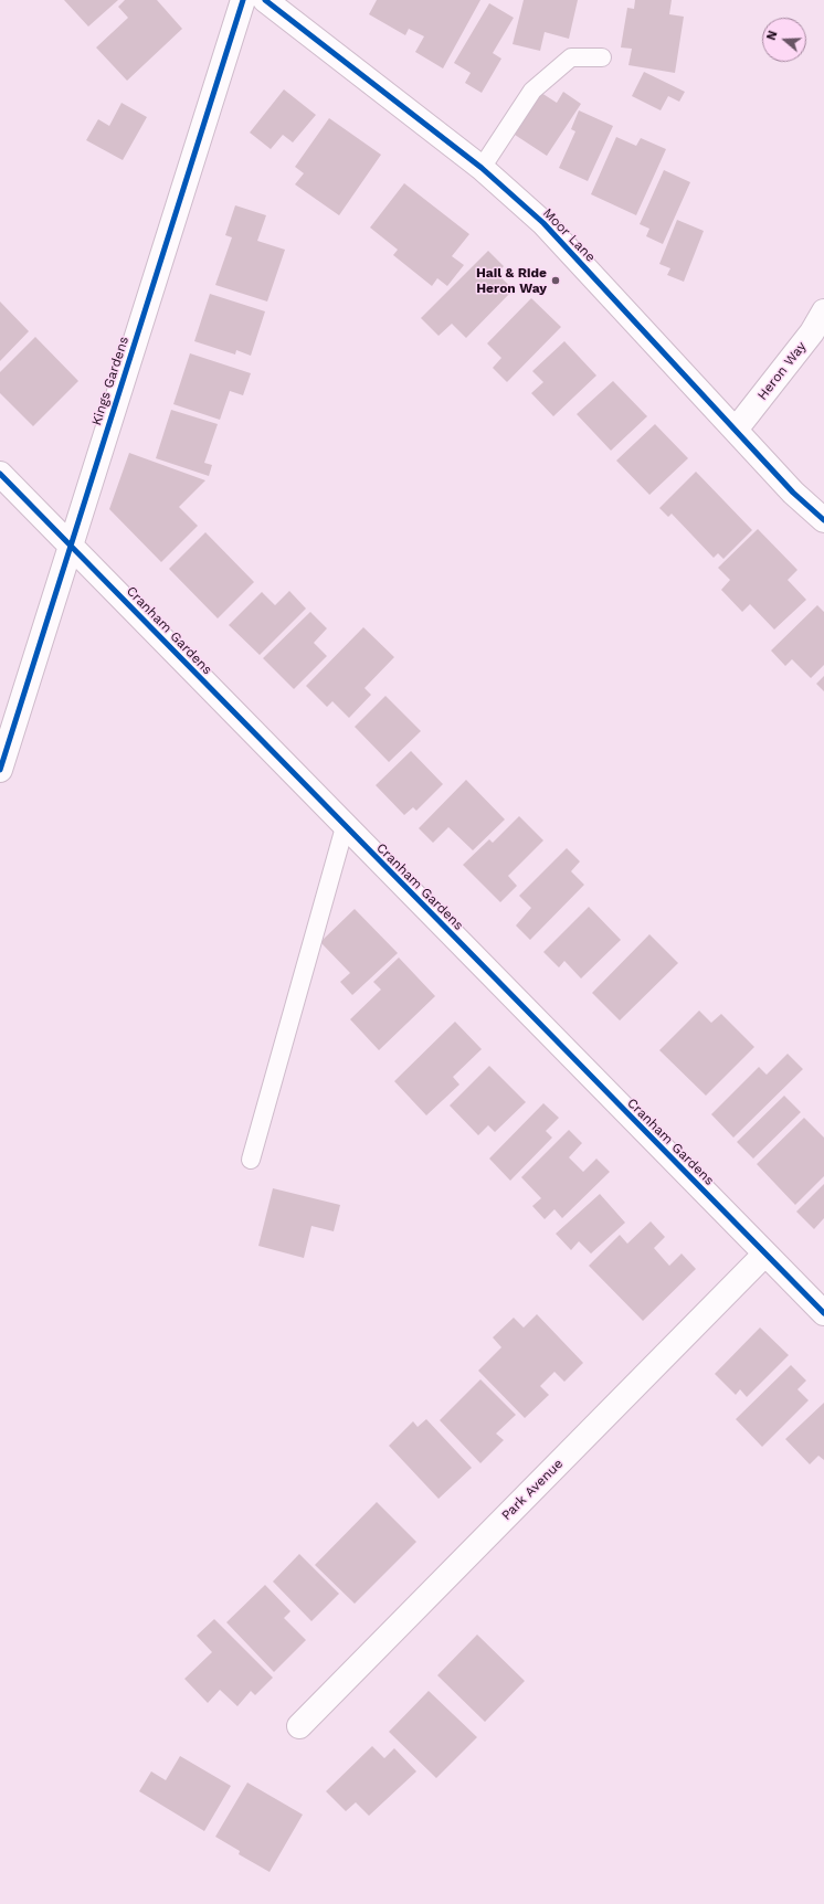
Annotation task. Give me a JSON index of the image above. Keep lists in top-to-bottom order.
{
  "streets": {
    "street": [
      "Moor Lane",
      "Heron Way",
      "Kings Gardens",
      "Cranham Gardens",
      "Park Avenue"
    ]
  },
  "crossings": [
    ["Moor Lane", "Heron Way"],
    ["Kings Gardens", "Cranham Gardens"],
    ["Cranham Gardens", "Park Avenue"]
  ],
  "places": ["Hail & Ride Heron Way"],
  "north": "left"
}
